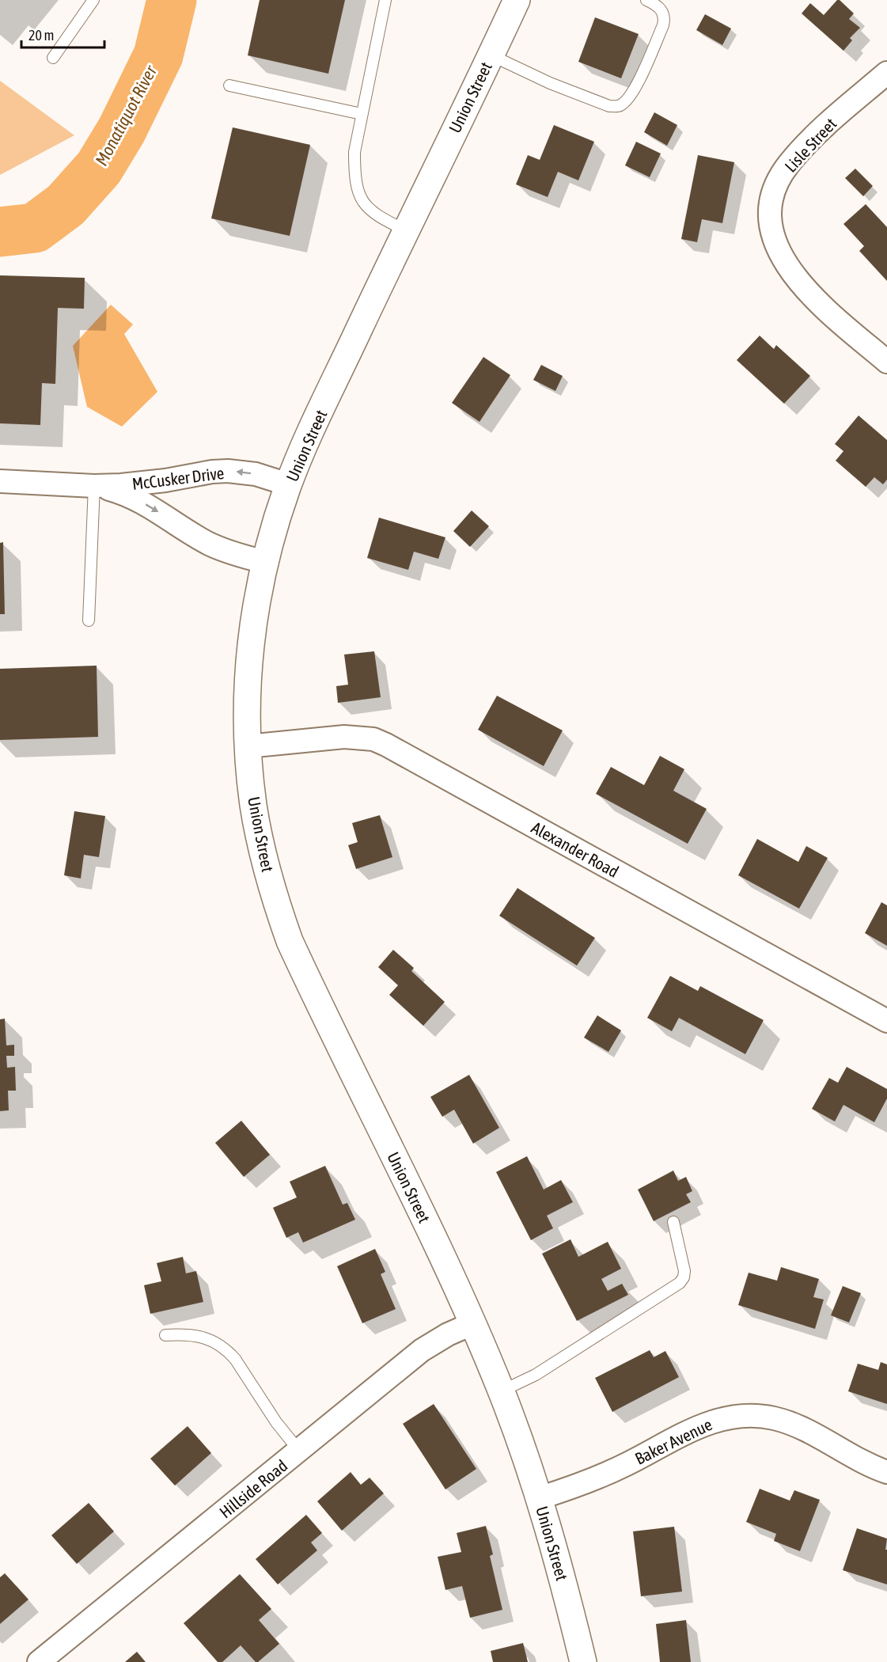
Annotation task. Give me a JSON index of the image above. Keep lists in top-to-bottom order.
{
  "streets": {
    "main road": ["Union Street"],
    "street": [
      "Lisle Street",
      "McCusker Drive",
      "Alexander Road",
      "Baker Avenue",
      "Hillside Road"
    ]
  },
  "crossings": [
    ["Union Street", "McCusker Drive"],
    ["Union Street", "Alexander Road"],
    ["Union Street", "Baker Avenue"],
    ["Union Street", "Hillside Road"]
  ],
  "water": ["Monatiquot River"],
  "scale_bar": "20 m"
}
